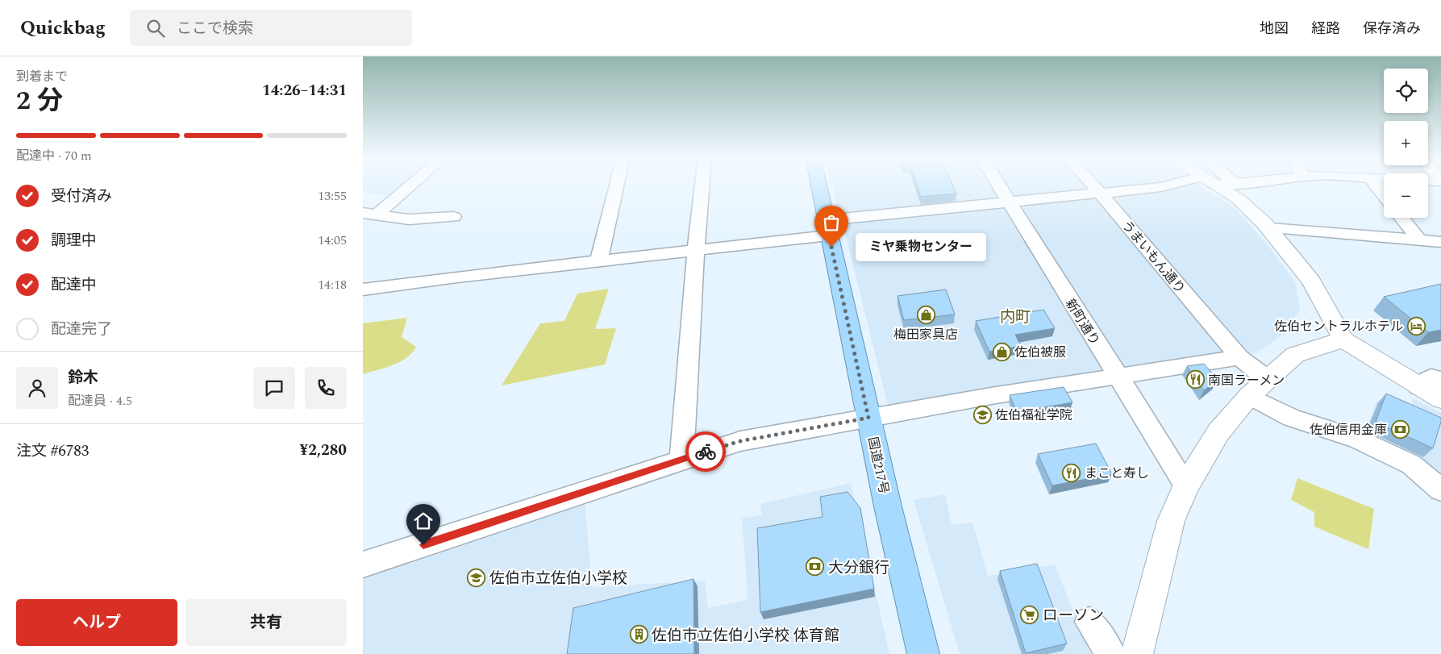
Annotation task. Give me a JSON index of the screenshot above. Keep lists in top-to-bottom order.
{
  "streets": {
    "highway": ["国道217号"],
    "street": ["うまいもん通り", "新町通り"]
  },
  "districts": ["内町"],
  "places": {
    "other": ["ミヤ乗物センター"],
    "shop": ["梅田家具店", "佐伯被服"],
    "hotel": ["佐伯セントラルホテル"],
    "restaurant": ["南国ラーメン", "まこと寿し"],
    "school or university": ["佐伯福祉学院", "佐伯市立佐伯小学校"],
    "bank": ["佐伯信用金庫", "大分銀行"],
    "supermarket": ["ローソン"],
    "building": ["佐伯市立佐伯小学校 体育館"]
  },
  "page": {
    "header": "Quickbag",
    "search": "ここで検索",
    "nav": ["地図", "経路", "保存済み"],
    "heading": ["2 分", "到着まで", "14:26–14:31"],
    "panel": [
      "鈴木",
      "配達員 · 4.5",
      "注文 #6783",
      "¥2,280"
    ],
    "map_buttons": ["+", "−"],
    "bar": "配達中 · 70 m",
    "list": [
      ["受付済み", "13:55"],
      ["調理中", "14:05"],
      ["配達中", "14:18"],
      "配達完了"
    ],
    "bubble": "ミヤ乗物センター",
    "buttons": ["ヘルプ", "共有"]
  }
}
